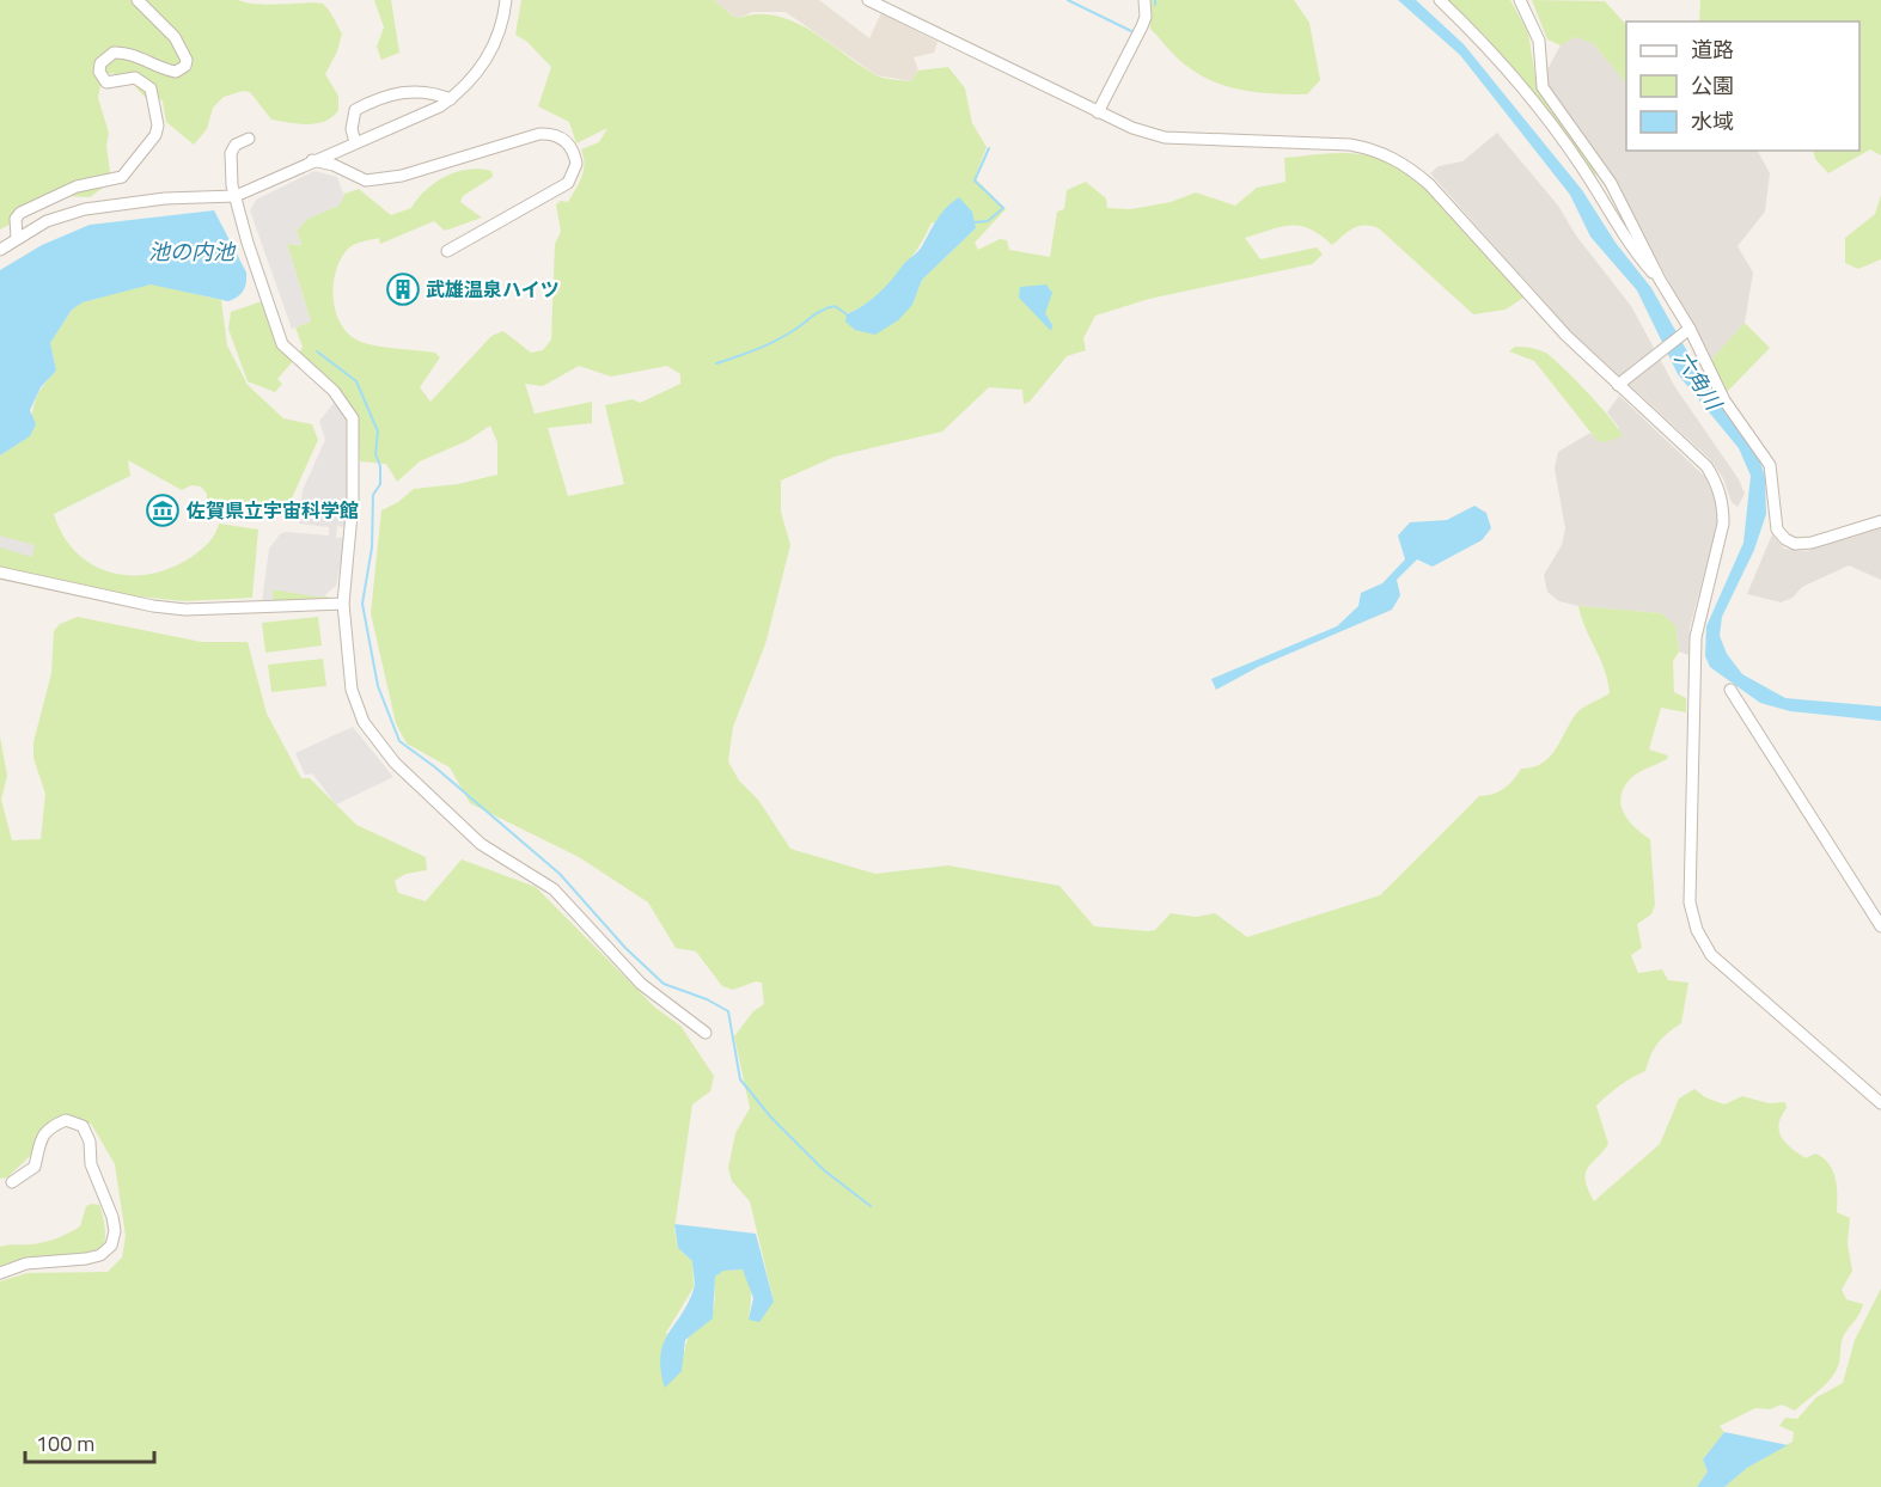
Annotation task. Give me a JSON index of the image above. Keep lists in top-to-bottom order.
{
  "water": ["池の内池", "六角川"],
  "places": {
    "building": ["武雄温泉ハイツ"],
    "museum": ["佐賀県立宇宙科学館"]
  },
  "legend": ["道路", "公園", "水域"],
  "scale_bar": "100 m"
}
